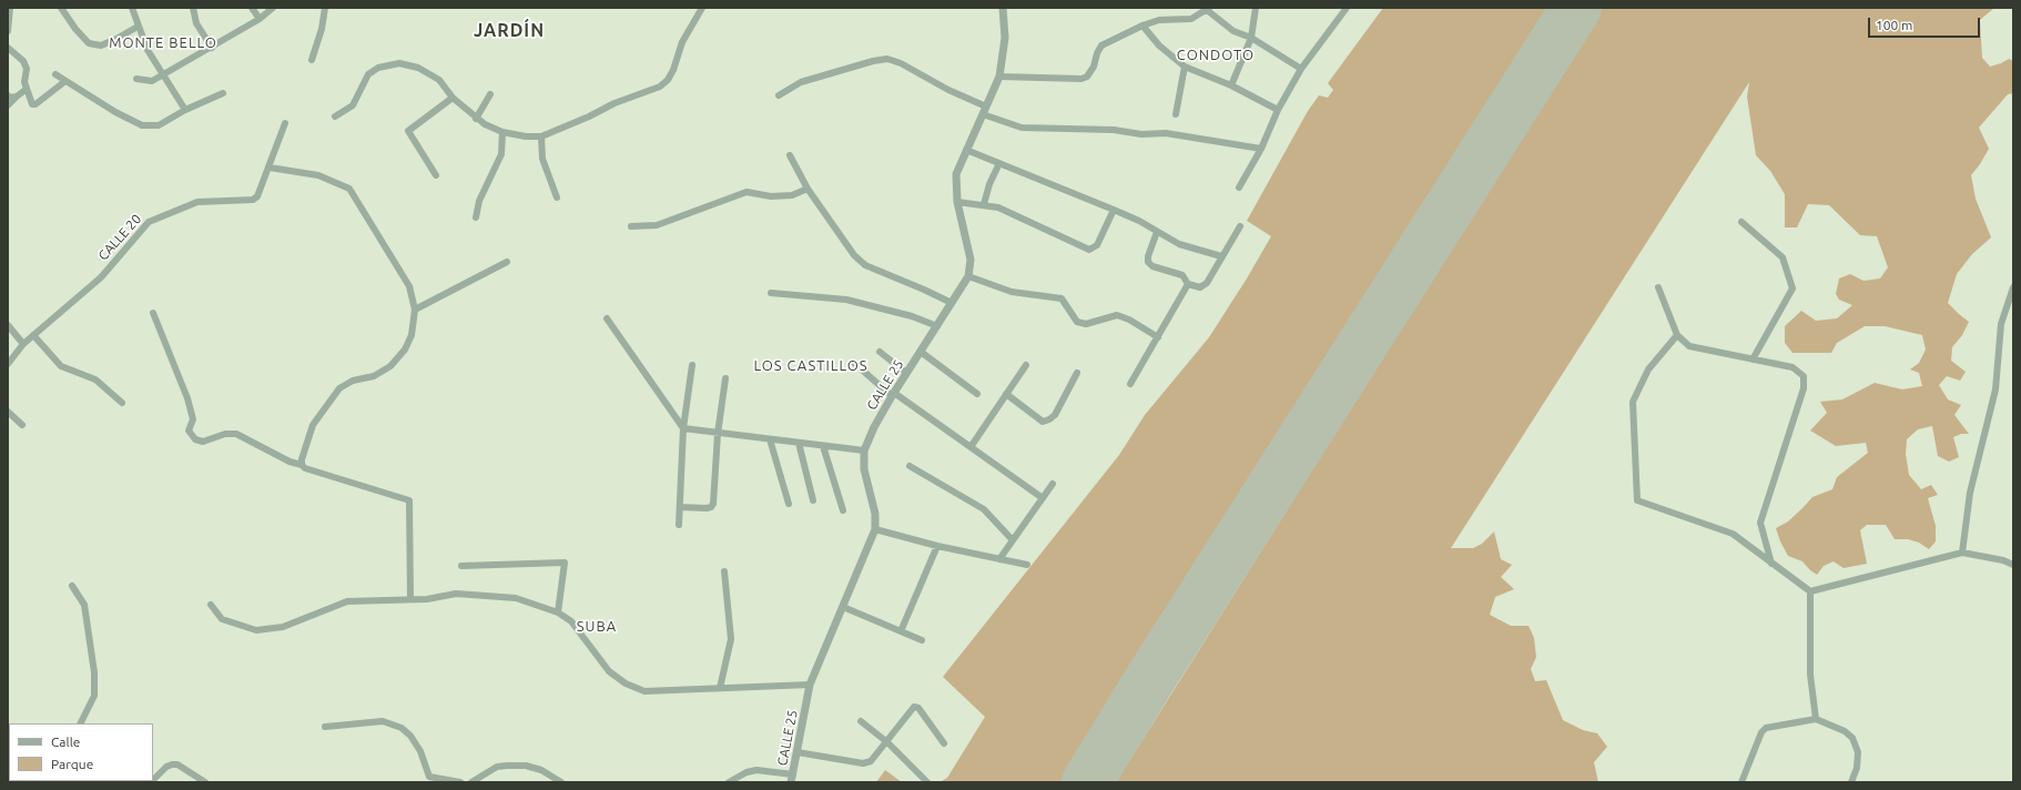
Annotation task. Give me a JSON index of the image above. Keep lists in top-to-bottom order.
{
  "streets": {
    "street": ["CALLE 20", "CALLE 25"]
  },
  "districts": [
    "JARDÍN",
    "MONTE BELLO",
    "CONDOTO",
    "LOS CASTILLOS",
    "SUBA"
  ],
  "legend": ["Calle", "Parque"],
  "scale_bar": "100 m"
}
